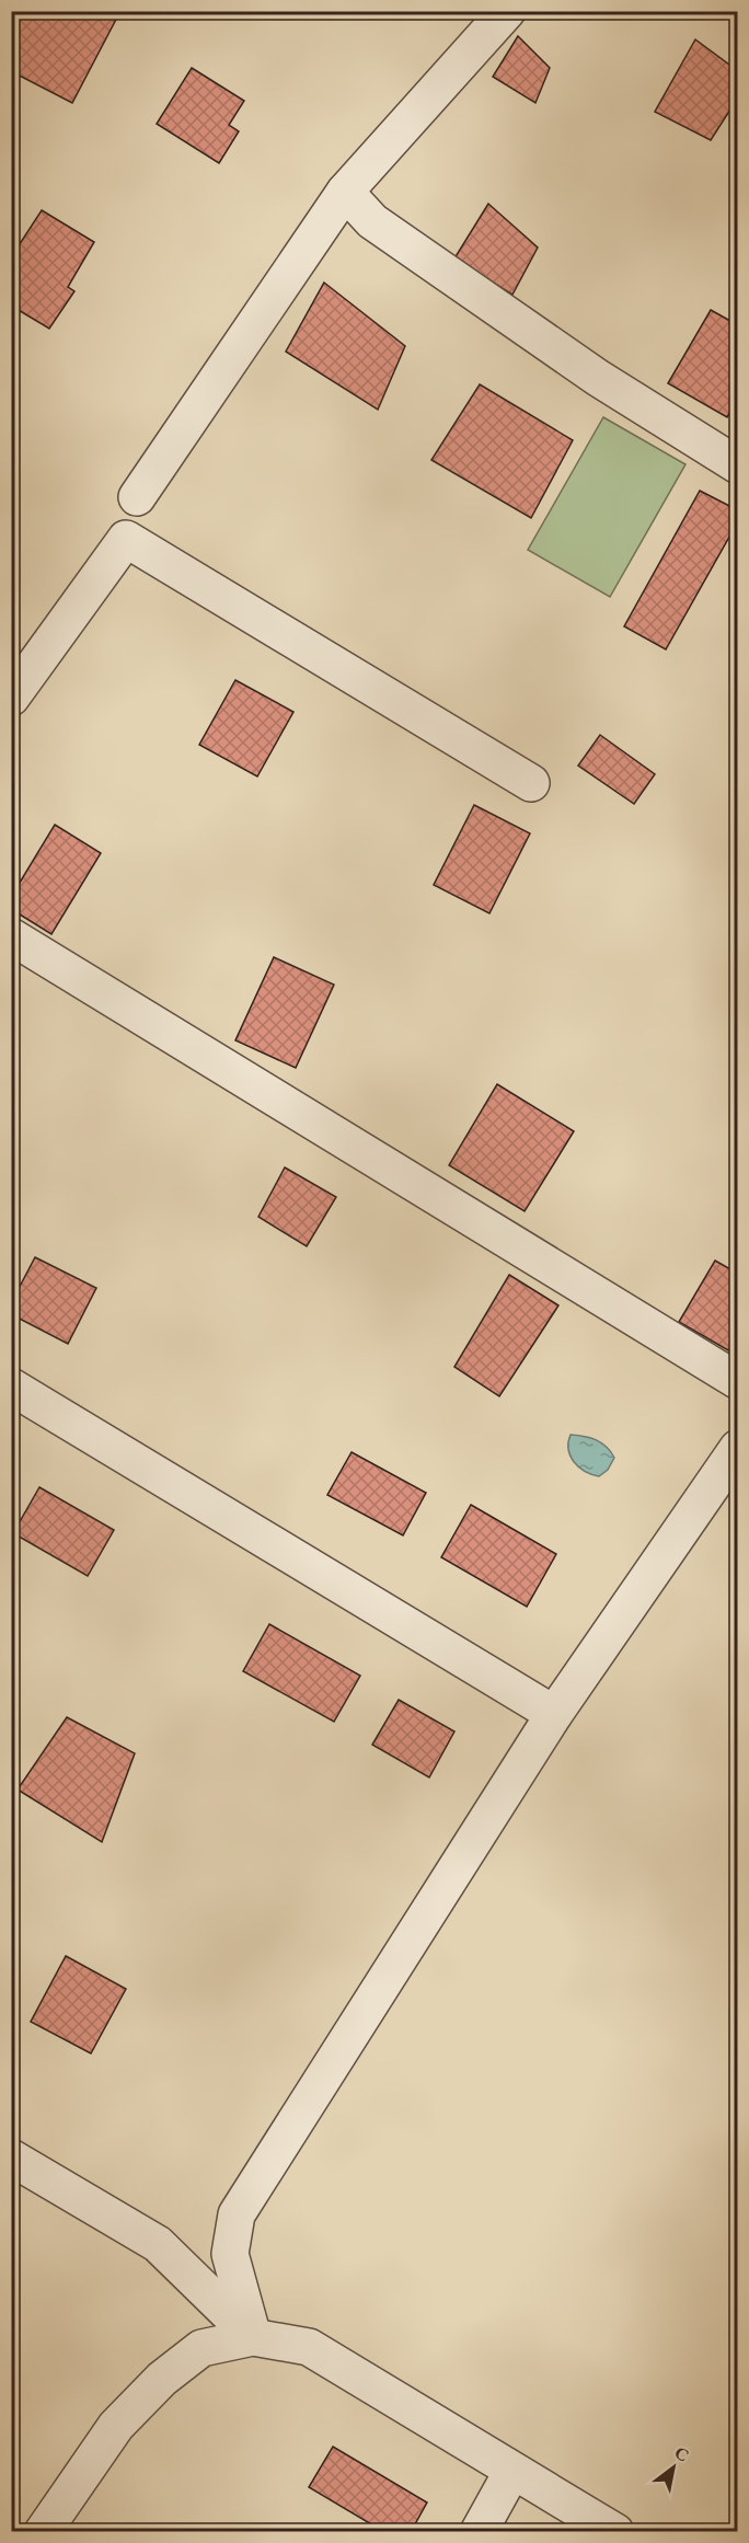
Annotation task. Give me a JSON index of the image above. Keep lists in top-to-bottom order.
{
  "north": "top right"
}
